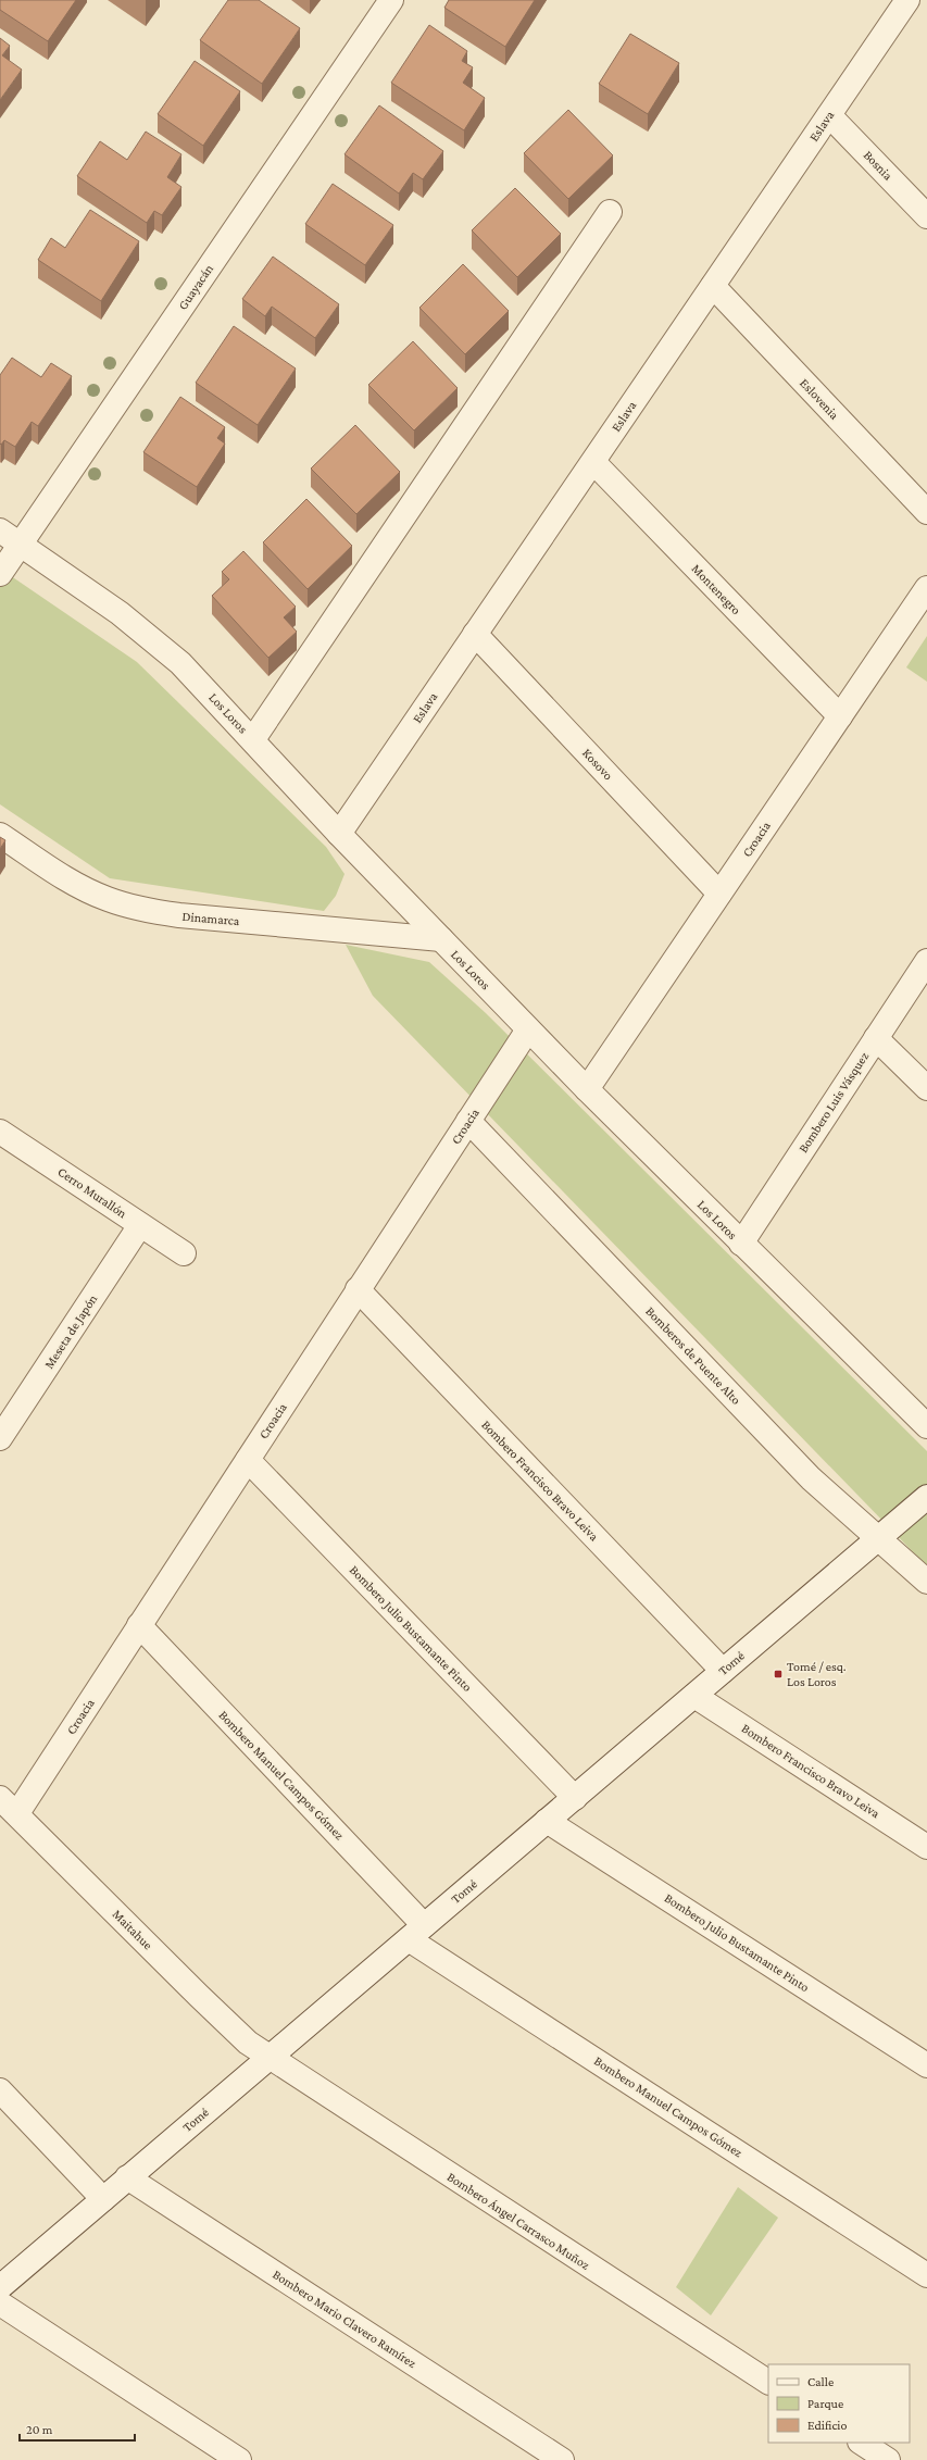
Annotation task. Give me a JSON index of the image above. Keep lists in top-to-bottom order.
{
  "streets": {
    "street": [
      "Eslava",
      "Bosnia",
      "Guayacán",
      "Eslovenia",
      "Montenegro",
      "Los Loros",
      "Kosovo",
      "Croacia",
      "Dinamarca",
      "Bombero Luis Vásquez",
      "Cerro Murallón",
      "Meseta de Japón",
      "Bomberos de Puente Alto",
      "Bombero Francisco Bravo Leiva",
      "Bombero Julio Bustamante Pinto",
      "Tomé",
      "Bombero Manuel Campos Gómez",
      "Maitahue",
      "Bombero Ángel Carrasco Muñoz",
      "Bombero Mario Clavero Ramírez"
    ]
  },
  "crossings": [
    ["Eslava", "Bosnia"],
    ["Eslava", "Eslovenia"],
    ["Eslava", "Montenegro"],
    ["Eslava", "Los Loros"],
    ["Eslava", "Kosovo"],
    ["Guayacán", "Los Loros"],
    ["Montenegro", "Croacia"],
    ["Los Loros", "Croacia"],
    ["Los Loros", "Dinamarca"],
    ["Los Loros", "Bombero Luis Vásquez"],
    ["Kosovo", "Croacia"],
    ["Croacia", "Bomberos de Puente Alto"],
    ["Croacia", "Bombero Francisco Bravo Leiva"],
    ["Croacia", "Bombero Julio Bustamante Pinto"],
    ["Croacia", "Bombero Manuel Campos Gómez"],
    ["Croacia", "Maitahue"],
    ["Cerro Murallón", "Meseta de Japón"],
    ["Bomberos de Puente Alto", "Tomé"],
    ["Bombero Francisco Bravo Leiva", "Tomé"],
    ["Bombero Julio Bustamante Pinto", "Tomé"],
    ["Tomé", "Bombero Manuel Campos Gómez"],
    ["Tomé", "Maitahue"],
    ["Tomé", "Bombero Ángel Carrasco Muñoz"],
    ["Tomé", "Bombero Mario Clavero Ramírez"],
    ["Maitahue", "Bombero Ángel Carrasco Muñoz"]
  ],
  "places": {
    "transit": ["Tomé / esq. Los Loros"]
  },
  "legend": ["Calle", "Parque", "Edificio"],
  "scale_bar": "20 m"
}
